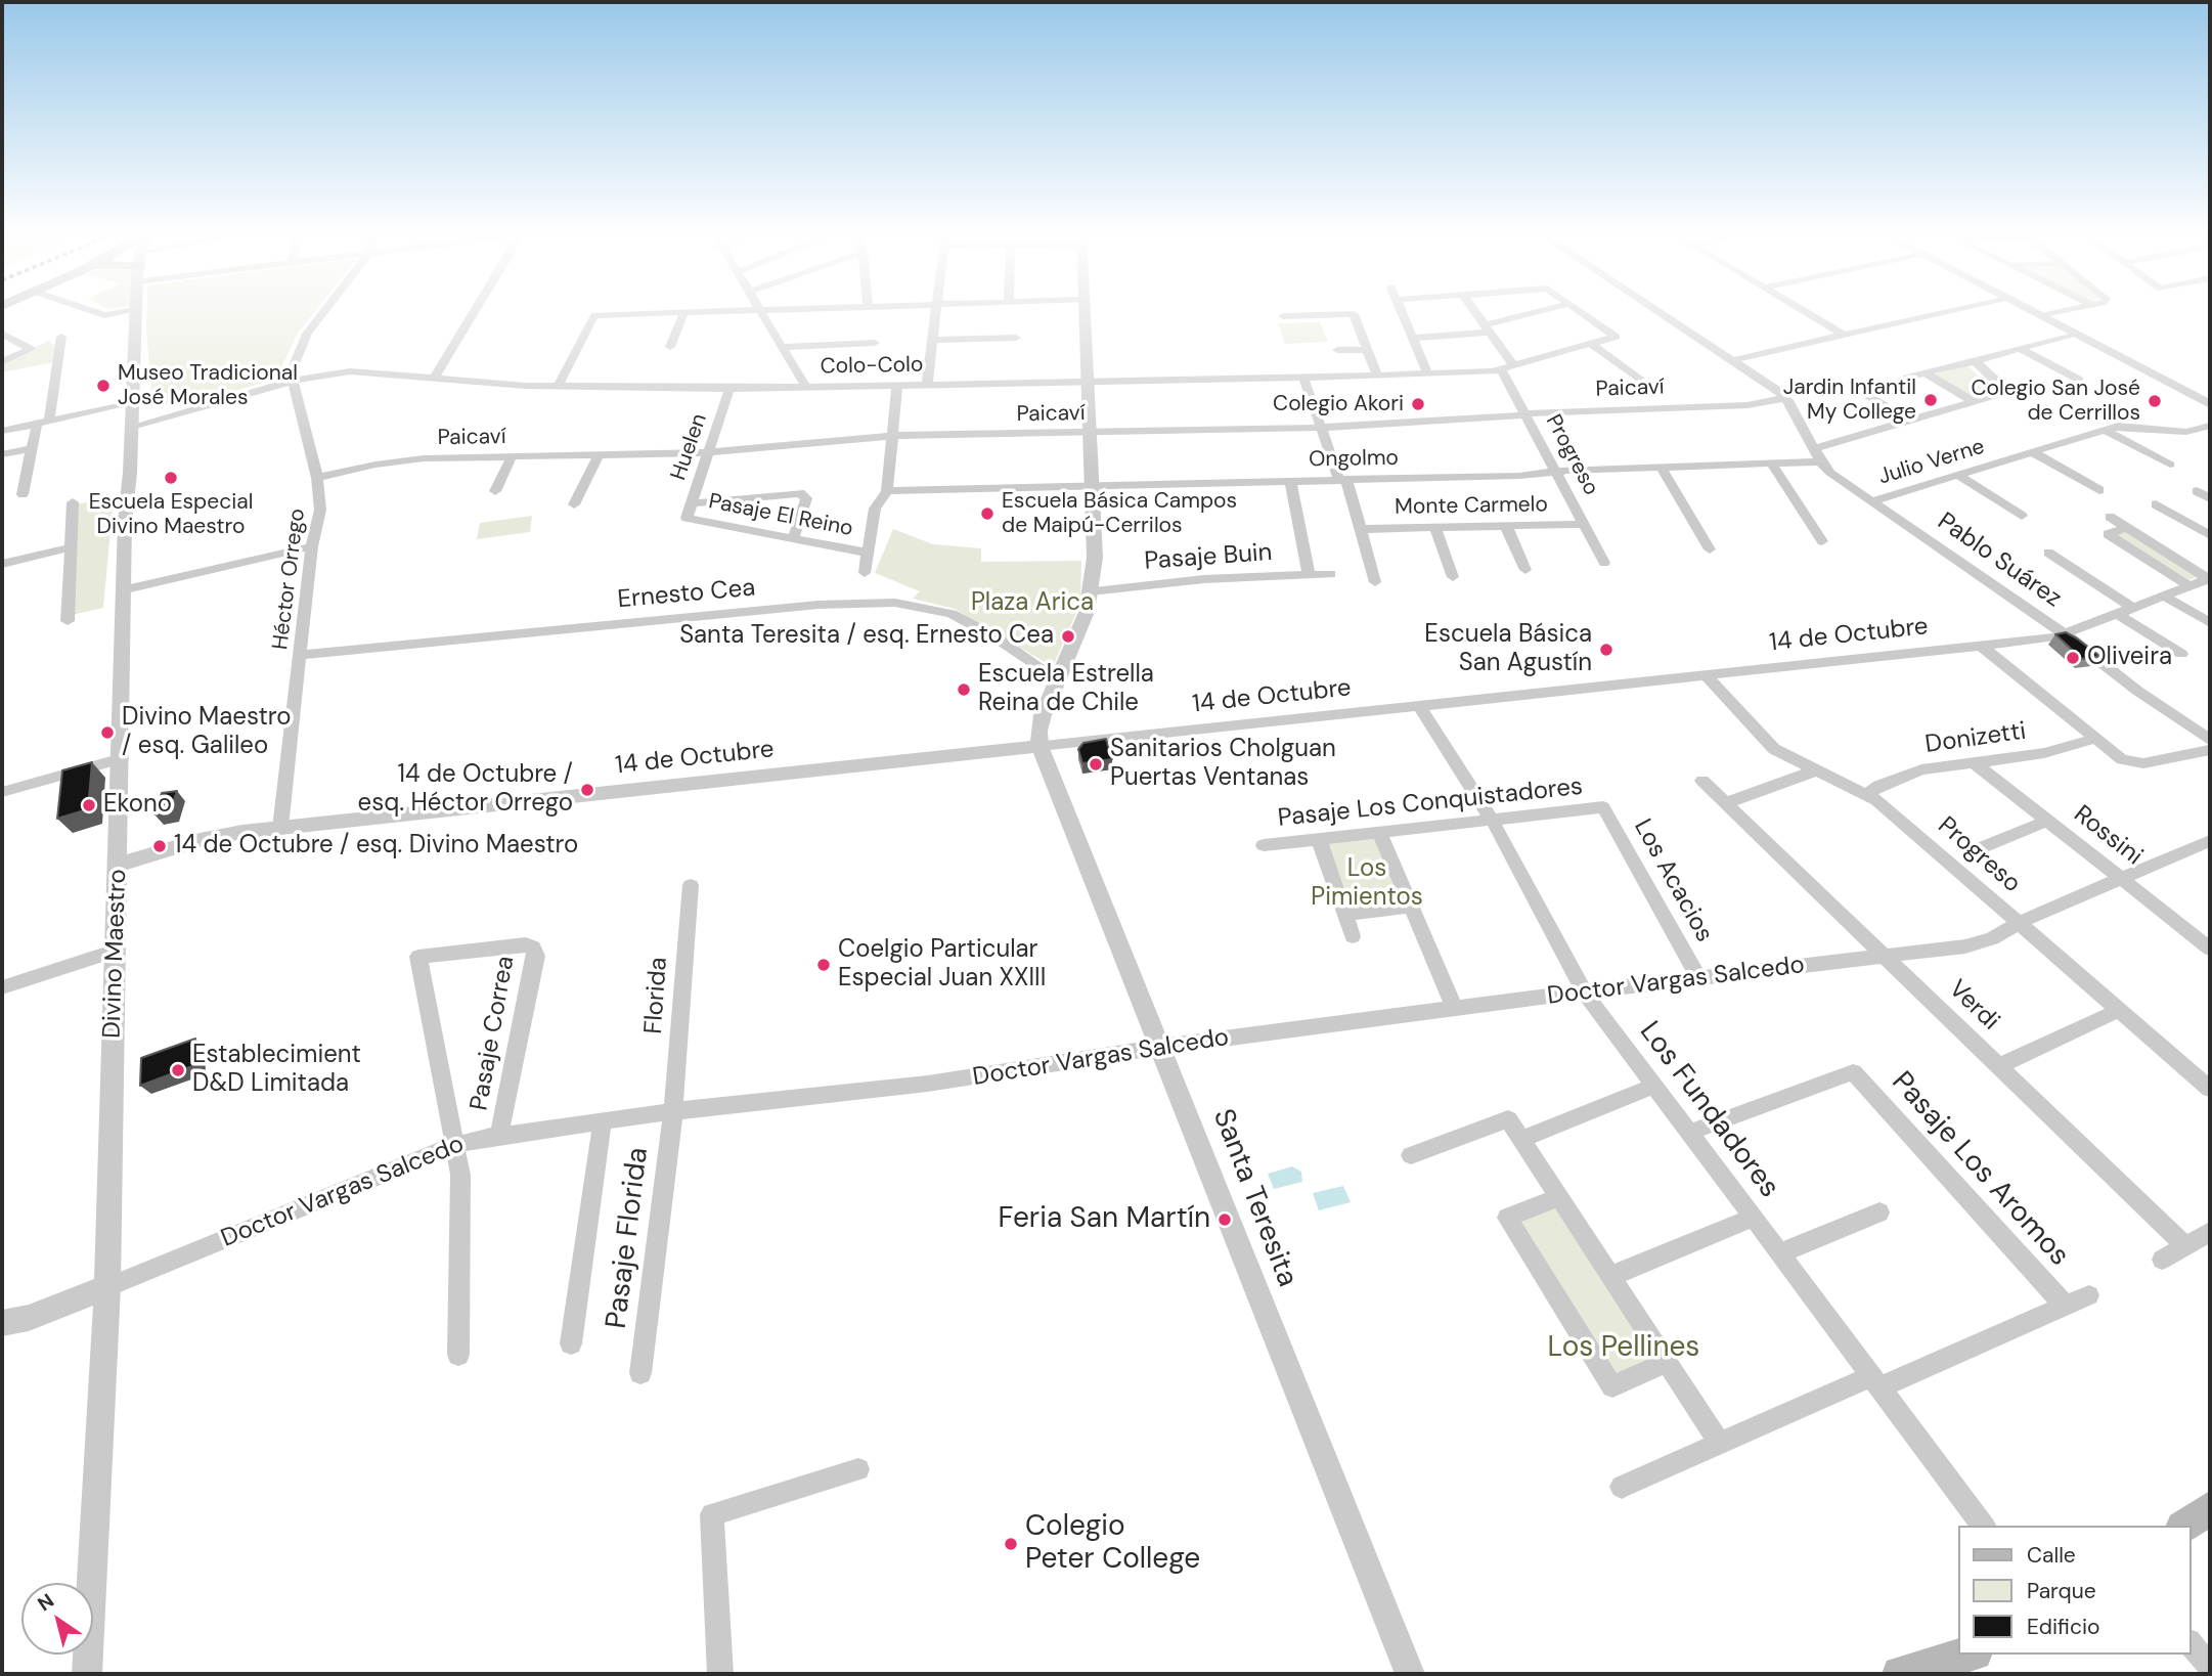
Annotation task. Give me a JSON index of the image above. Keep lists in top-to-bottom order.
{
  "streets": {
    "street": [
      "Colo-Colo",
      "Paicaví",
      "Huelen",
      "Progreso",
      "Ongolmo",
      "Julio Verne",
      "Monte Carmelo",
      "Pasaje El Reino",
      "Pasaje Buin",
      "Pablo Suárez",
      "Héctor Orrego",
      "Ernesto Cea",
      "14 de Octubre",
      "Donizetti",
      "Pasaje Los Conquistadores",
      "Rossini",
      "Los Acacios",
      "Divino Maestro",
      "Doctor Vargas Salcedo",
      "Florida",
      "Verdi",
      "Pasaje Correa",
      "Los Fundadores",
      "Pasaje Los Aromos",
      "Santa Teresita",
      "Pasaje Florida"
    ]
  },
  "crossings": [
    ["Colo-Colo", "Huelen"],
    ["Colo-Colo", "Progreso"],
    ["Colo-Colo", "Héctor Orrego"],
    ["Colo-Colo", "Divino Maestro"],
    ["Paicaví", "Huelen"],
    ["Paicaví", "Progreso"],
    ["Paicaví", "Pablo Suárez"],
    ["Paicaví", "Héctor Orrego"],
    ["Huelen", "Pasaje El Reino"],
    ["Progreso", "Ongolmo"],
    ["Progreso", "Monte Carmelo"],
    ["Progreso", "14 de Octubre"],
    ["Progreso", "Donizetti"],
    ["Progreso", "Doctor Vargas Salcedo"],
    ["Ongolmo", "Pablo Suárez"],
    ["Julio Verne", "Pablo Suárez"],
    ["Pablo Suárez", "14 de Octubre"],
    ["Héctor Orrego", "Ernesto Cea"],
    ["Héctor Orrego", "14 de Octubre"],
    ["14 de Octubre", "Divino Maestro"],
    ["14 de Octubre", "Los Fundadores"],
    ["14 de Octubre", "Santa Teresita"],
    ["Donizetti", "Rossini"],
    ["Pasaje Los Conquistadores", "Los Acacios"],
    ["Pasaje Los Conquistadores", "Los Fundadores"],
    ["Rossini", "Doctor Vargas Salcedo"],
    ["Los Acacios", "Doctor Vargas Salcedo"],
    ["Divino Maestro", "Doctor Vargas Salcedo"],
    ["Doctor Vargas Salcedo", "Florida"],
    ["Doctor Vargas Salcedo", "Verdi"],
    ["Doctor Vargas Salcedo", "Pasaje Correa"],
    ["Doctor Vargas Salcedo", "Los Fundadores"],
    ["Doctor Vargas Salcedo", "Santa Teresita"],
    ["Doctor Vargas Salcedo", "Pasaje Florida"],
    ["Florida", "Pasaje Florida"],
    ["Los Fundadores", "Pasaje Los Aromos"]
  ],
  "parks": ["Plaza Arica", "Los Pimientos", "Los Pellines"],
  "places": [
    "Museo Tradicional José Morales",
    "Jardin Infantil My College",
    "Colegio San José de Cerrillos",
    "Colegio Akori",
    "Escuela Especial Divino Maestro",
    "Escuela Básica Campos de Maipú-Cerrilos",
    "Santa Teresita / esq. Ernesto Cea",
    "Escuela Básica San Agustín",
    "Oliveira",
    "Escuela Estrella Reina de Chile",
    "Divino Maestro / esq. Galileo",
    "Sanitarios Cholguan Puertas Ventanas",
    "14 de Octubre / esq. Héctor Orrego",
    "Ekono",
    "14 de Octubre / esq. Divino Maestro",
    "Coelgio Particular Especial Juan XXIII",
    "Establecimient D&D Limitada",
    "Feria San Martín",
    "Colegio Peter College"
  ],
  "legend": ["Calle", "Parque", "Edificio"],
  "north": "top left"
}
